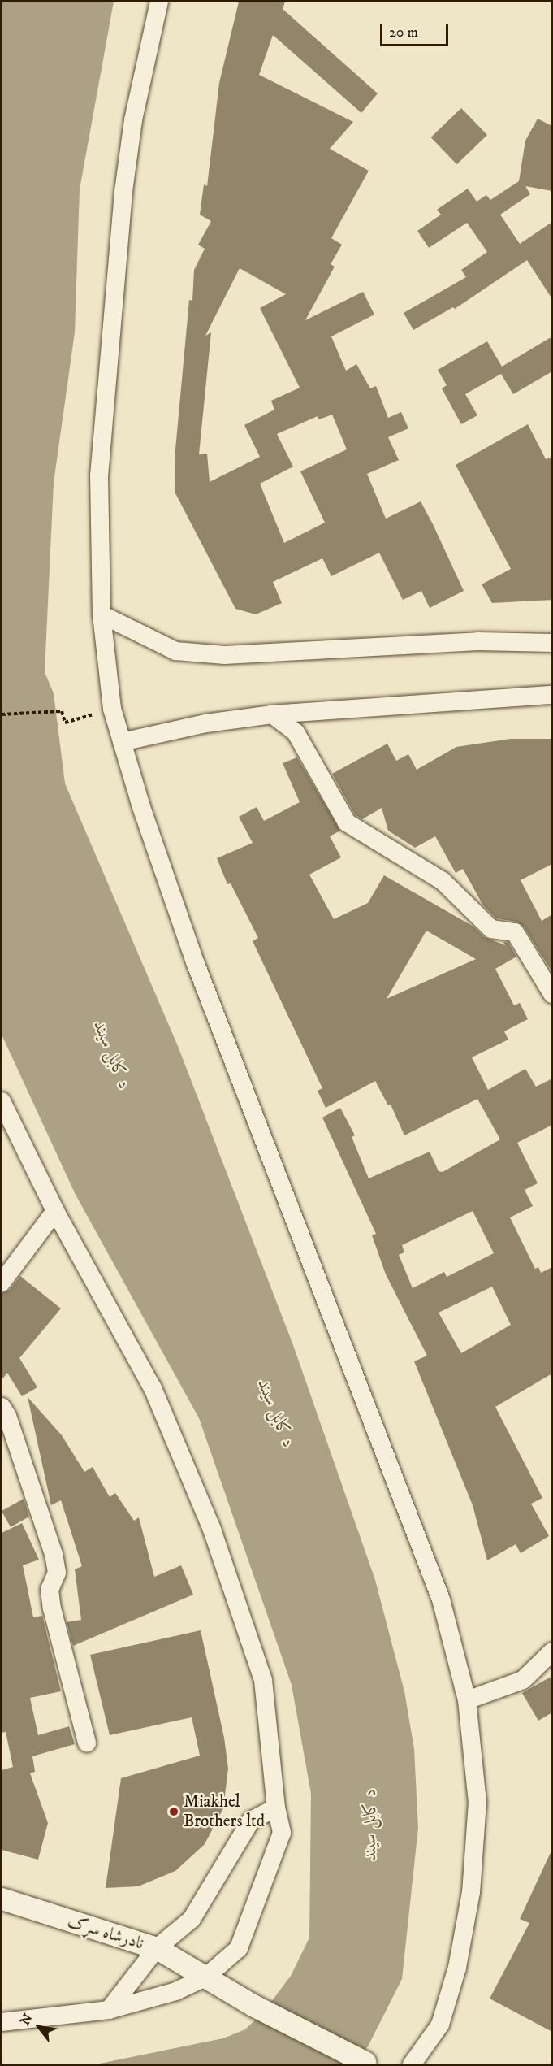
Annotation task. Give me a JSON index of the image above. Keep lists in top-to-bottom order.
{
  "streets": {
    "street": ["نادرشاه سړک"]
  },
  "water": ["د کابل سيند"],
  "places": ["Miakhel Brothers ltd"],
  "scale_bar": "20 m",
  "north": "top left"
}
